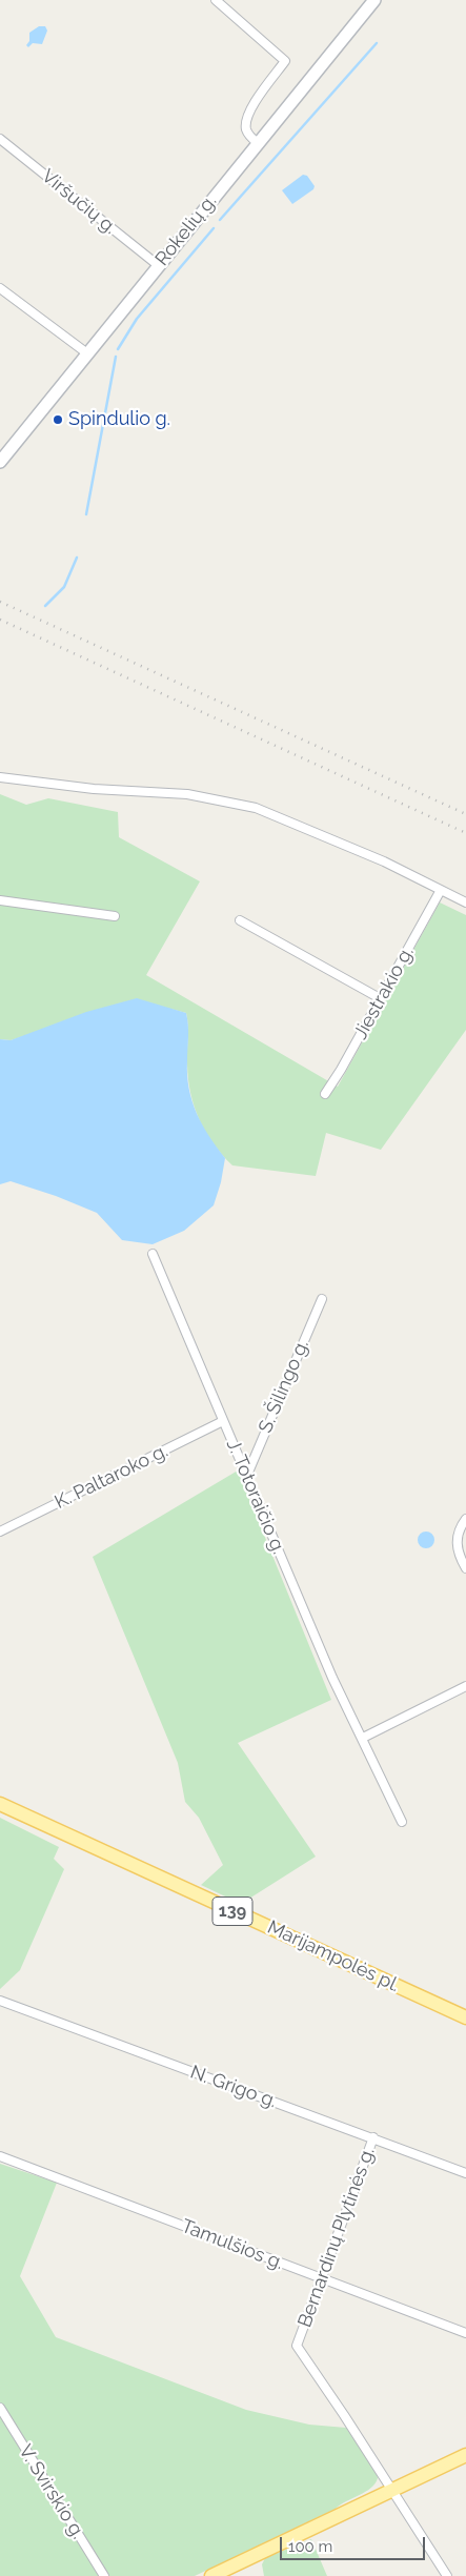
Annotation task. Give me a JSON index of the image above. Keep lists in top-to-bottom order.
{
  "streets": {
    "main road": ["Rokelių g.", "139", "Marijampolės pl."],
    "street": [
      "Viršučių g.",
      "Jiestrakio g.",
      "S. Šilingo g.",
      "K. Paltaroko g.",
      "J. Totoraičio g.",
      "N. Grigo g.",
      "Bernardinų Plytinės g.",
      "Tamulšios g.",
      "V. Svirskio g."
    ]
  },
  "crossings": [
    ["Viršučių g.", "Rokelių g."],
    ["S. Šilingo g.", "J. Totoraičio g."],
    ["K. Paltaroko g.", "J. Totoraičio g."],
    ["N. Grigo g.", "Bernardinų Plytinės g."],
    ["Bernardinų Plytinės g.", "Tamulšios g."]
  ],
  "places": ["Spindulio g."],
  "scale_bar": "100 m"
}
